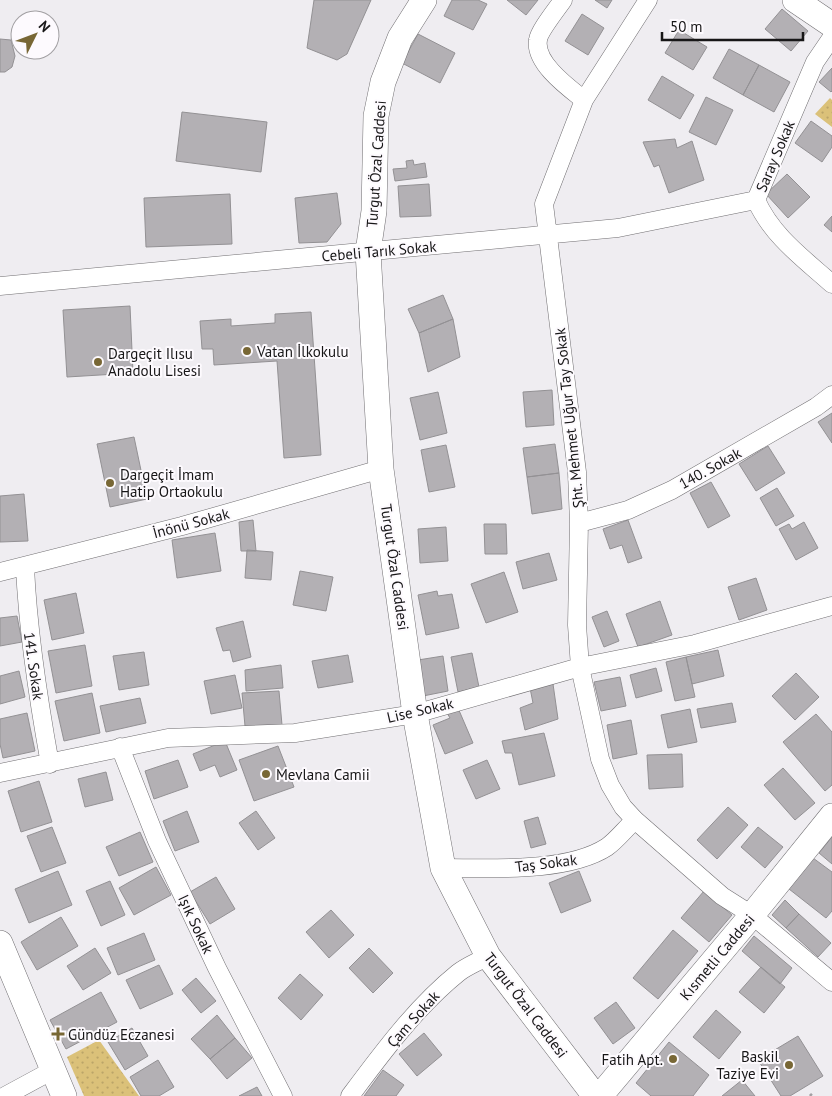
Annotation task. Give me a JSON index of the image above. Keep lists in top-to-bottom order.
{
  "streets": {
    "street": [
      "Saray Sokak",
      "Turgut Özal Caddesi",
      "Cebeli Tarık Sokak",
      "Şht. Mehmet Uğur Tay Sokak",
      "140. Sokak",
      "İnönü Sokak",
      "141. Sokak",
      "Lise Sokak",
      "Taş Sokak",
      "Işık Sokak",
      "Kısmetli Caddesi",
      "Çam Sokak"
    ]
  },
  "crossings": [
    ["Saray Sokak", "Cebeli Tarık Sokak"],
    ["Turgut Özal Caddesi", "Cebeli Tarık Sokak"],
    ["Turgut Özal Caddesi", "İnönü Sokak"],
    ["Turgut Özal Caddesi", "Lise Sokak"],
    ["Turgut Özal Caddesi", "Taş Sokak"],
    ["Turgut Özal Caddesi", "Çam Sokak"],
    ["Cebeli Tarık Sokak", "Şht. Mehmet Uğur Tay Sokak"],
    ["Şht. Mehmet Uğur Tay Sokak", "140. Sokak"],
    ["Şht. Mehmet Uğur Tay Sokak", "Lise Sokak"],
    ["Şht. Mehmet Uğur Tay Sokak", "Taş Sokak"],
    ["Şht. Mehmet Uğur Tay Sokak", "Kısmetli Caddesi"],
    ["İnönü Sokak", "141. Sokak"],
    ["141. Sokak", "Lise Sokak"],
    ["Lise Sokak", "Işık Sokak"]
  ],
  "places": {
    "other": [
      "Vatan İlkokulu",
      "Dargeçit Ilısu Anadolu Lisesi",
      "Dargeçit İmam Hatip Ortaokulu",
      "Mevlana Camii",
      "Fatih Apt.",
      "Baskil Taziye Evi"
    ],
    "health": ["Gündüz Eczanesi"]
  },
  "scale_bar": "50 m",
  "north": "top right"
}
